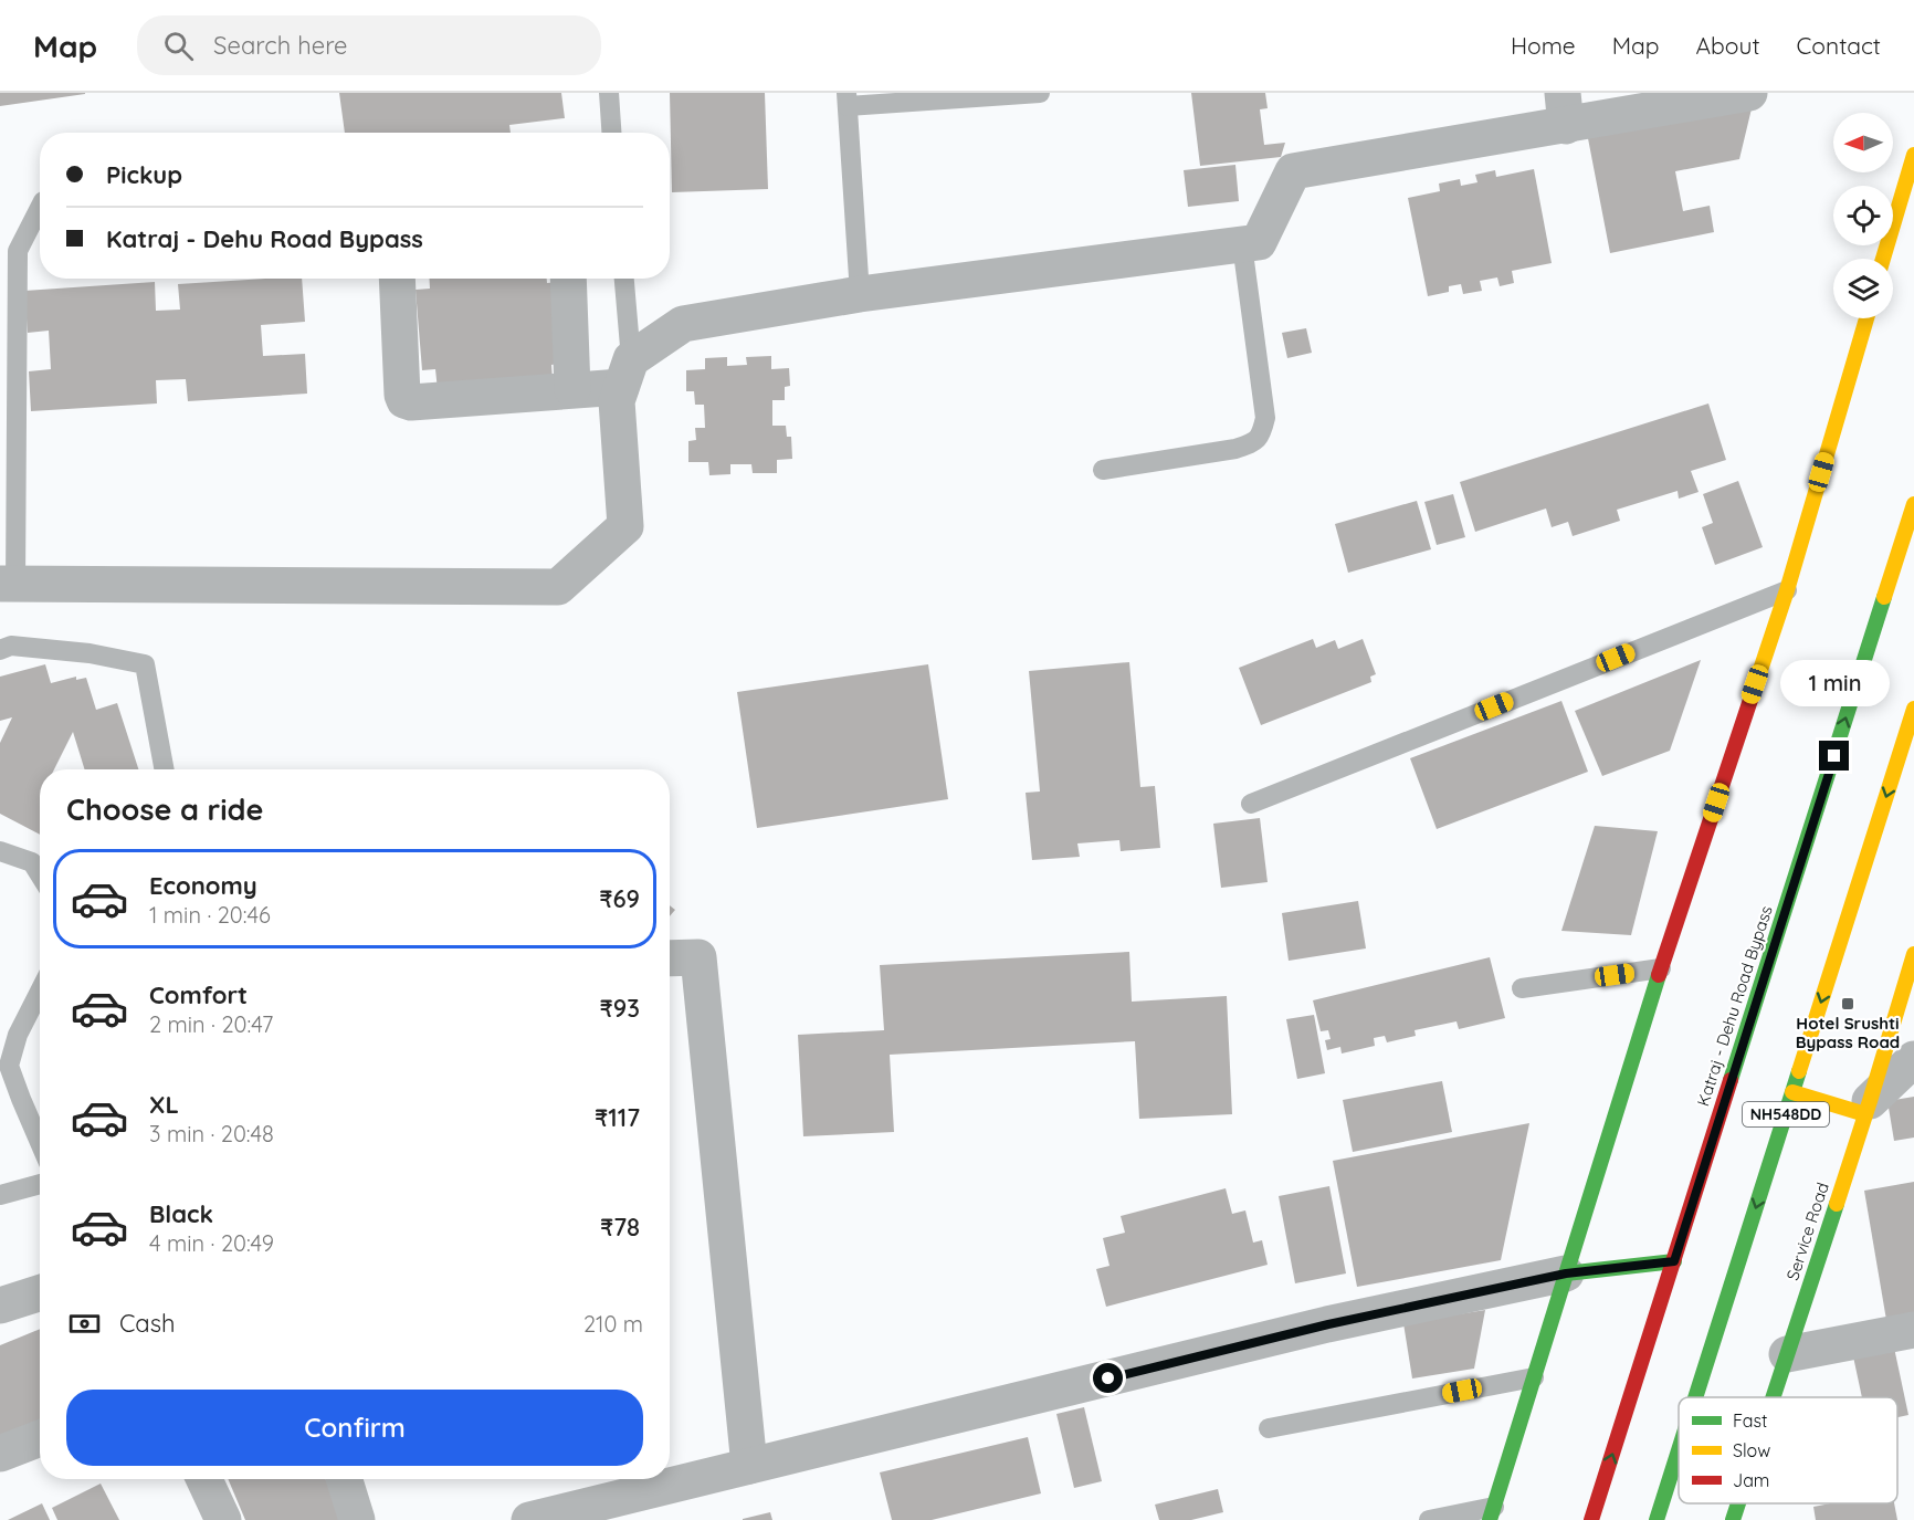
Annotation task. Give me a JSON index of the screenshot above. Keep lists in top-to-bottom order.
{
  "streets": {
    "main road": ["Katraj - Dehu Road Bypass", "NH548DD", "Service Road"]
  },
  "places": {
    "transit": ["Hotel Srushti Bypass Road"]
  },
  "legend": ["Fast", "Slow", "Jam"],
  "north": "left",
  "page": {
    "header": "Map",
    "search": "Search here",
    "nav": [
      "Home",
      "Map",
      "About",
      "Contact"
    ],
    "banner": ["Pickup", "Katraj - Dehu Road Bypass"],
    "bubble": "1 min",
    "heading": "Choose a ride",
    "list": [
      {
        "name": "Economy",
        "note": "1 min · 20:46",
        "value": "₹69"
      },
      {
        "name": "Comfort",
        "note": "2 min · 20:47",
        "value": "₹93"
      },
      {
        "name": "XL",
        "note": "3 min · 20:48",
        "value": "₹117"
      },
      {
        "name": "Black",
        "note": "4 min · 20:49",
        "value": "₹78"
      }
    ],
    "pay": ["Cash", "210 m"],
    "buttons": "Confirm"
  }
}
